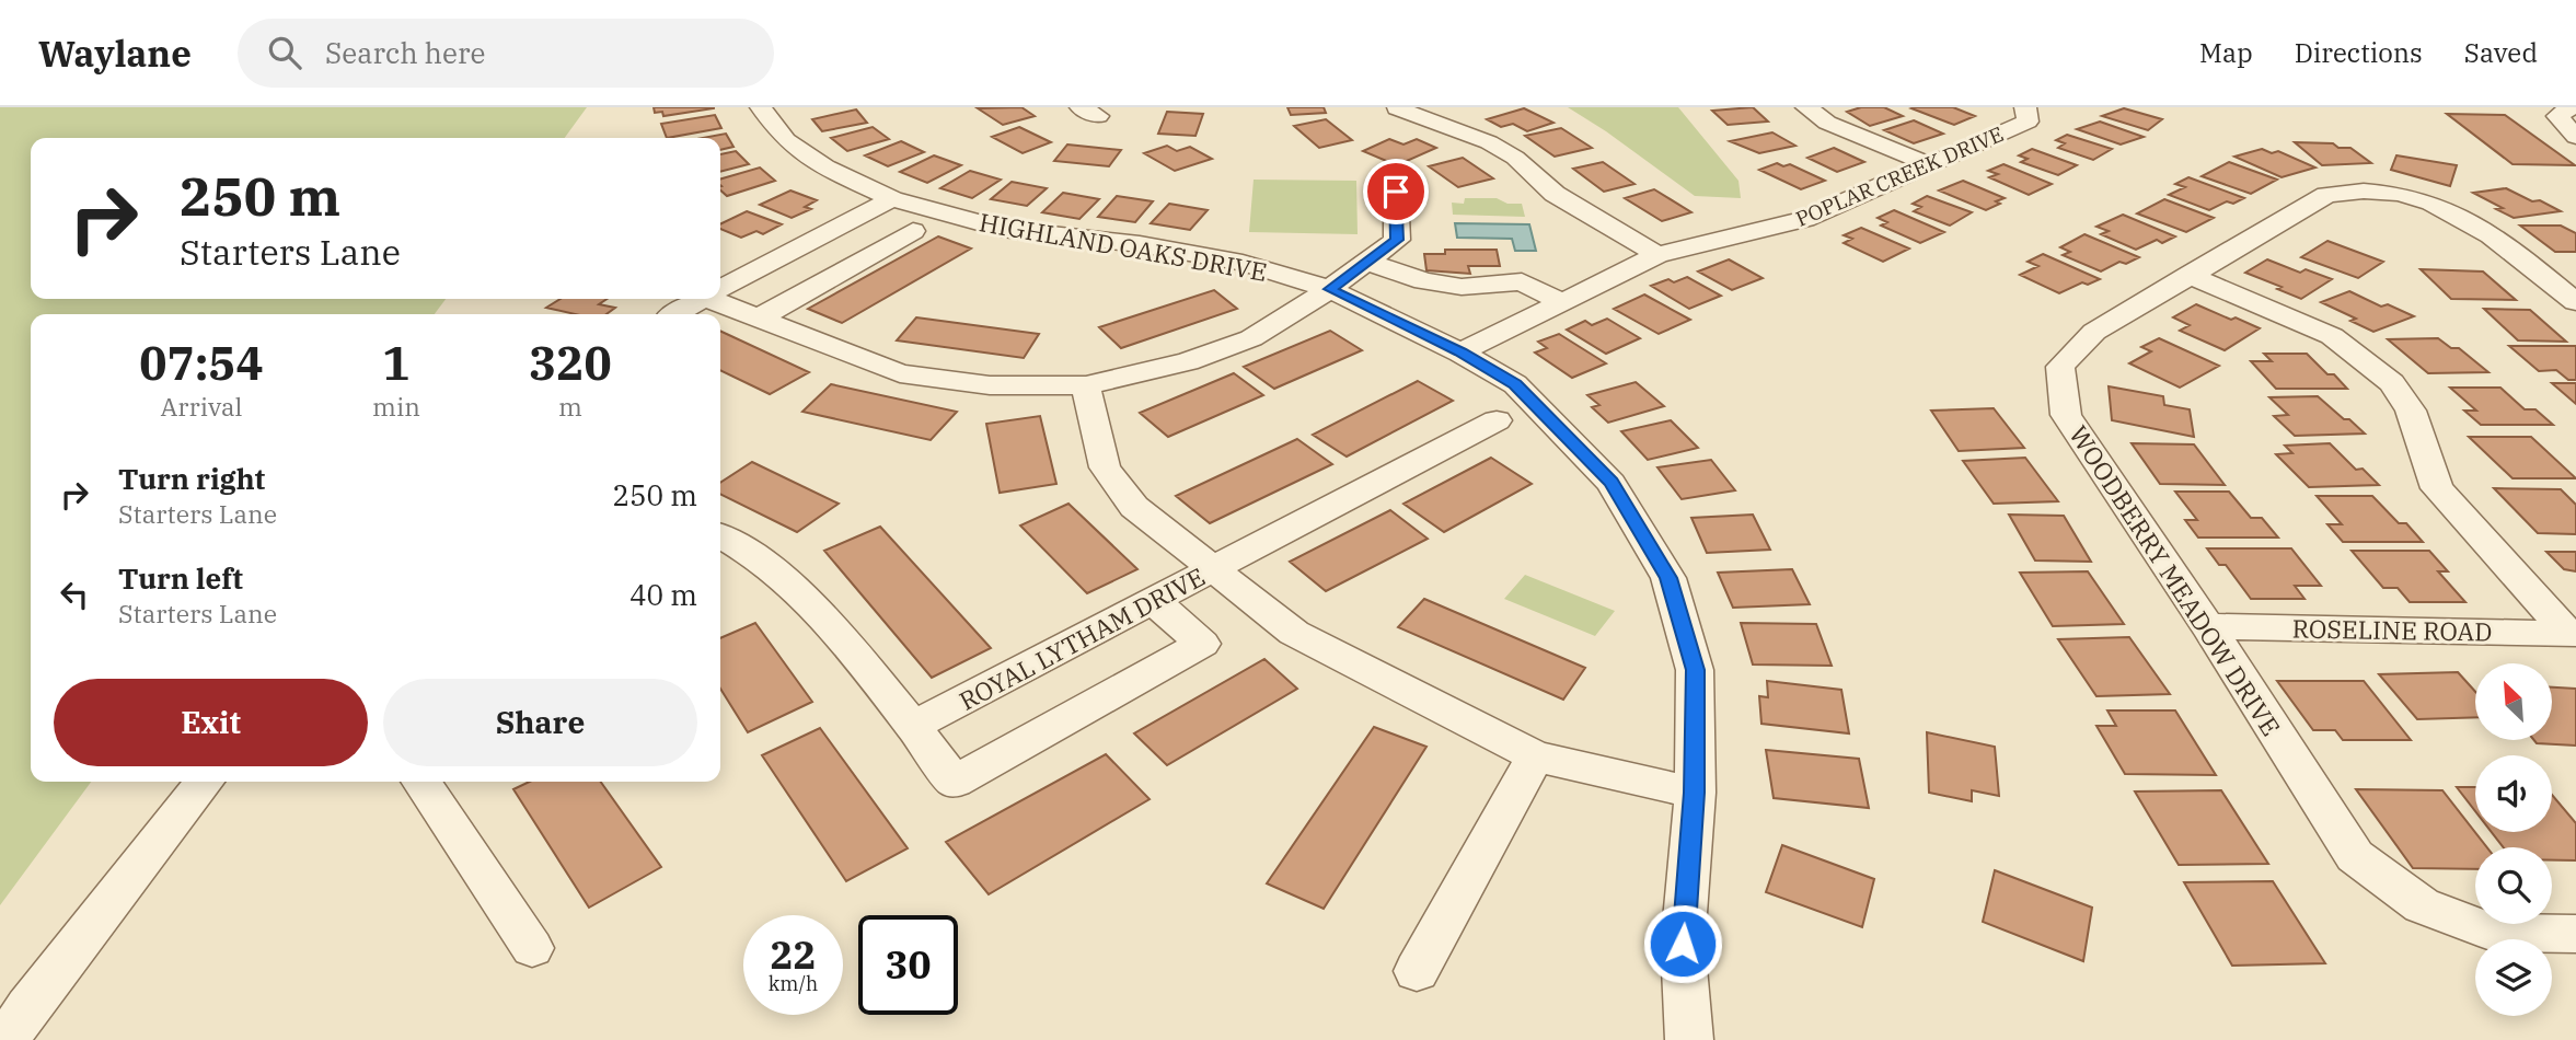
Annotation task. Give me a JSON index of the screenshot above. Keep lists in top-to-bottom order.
{
  "streets": {
    "street": [
      "POPLAR CREEK DRIVE",
      "HIGHLAND OAKS DRIVE",
      "WOODBERRY MEADOW DRIVE",
      "ROSELINE ROAD",
      "ROYAL LYTHAM DRIVE"
    ]
  },
  "crossings": [
    ["POPLAR CREEK DRIVE", "HIGHLAND OAKS DRIVE"],
    ["WOODBERRY MEADOW DRIVE", "ROSELINE ROAD"]
  ],
  "north": "top left",
  "page": {
    "header": "Waylane",
    "search": "Search here",
    "nav": ["Map", "Directions", "Saved"],
    "turn": ["250 m", "Starters Lane"],
    "eta": [
      "07:54",
      "Arrival",
      "1",
      "min",
      "320",
      "m"
    ],
    "list": [
      {
        "name": "Turn right",
        "note": "Starters Lane",
        "value": "250 m"
      },
      {
        "name": "Turn left",
        "note": "Starters Lane",
        "value": "40 m"
      }
    ],
    "buttons": ["Exit", "Share"],
    "speed": "22 km/h",
    "limit": "30"
  }
}
